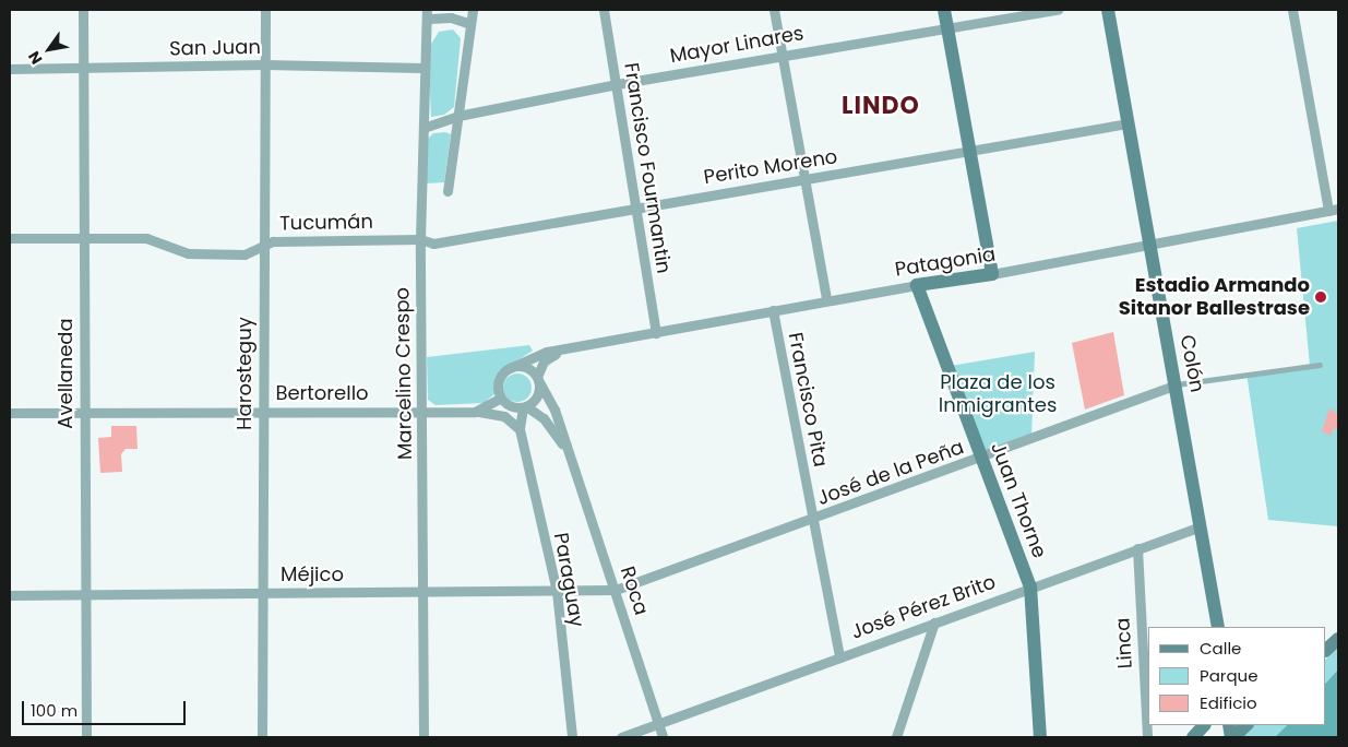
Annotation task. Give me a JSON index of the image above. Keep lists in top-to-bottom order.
{
  "streets": {
    "street": [
      "Mayor Linares",
      "San Juan",
      "Perito Moreno",
      "Francisco Fourmantin",
      "Tucumán",
      "Patagonia",
      "Colón",
      "Avellaneda",
      "Harosteguy",
      "Marcelino Crespo",
      "Bertorello",
      "Francisco Pita",
      "José de la Peña",
      "Juan Thorne",
      "Méjico",
      "Paraguay",
      "Roca",
      "José Pérez Brito",
      "Linca"
    ]
  },
  "crossings": [
    ["Mayor Linares", "Francisco Fourmantin"],
    ["Mayor Linares", "Marcelino Crespo"],
    ["San Juan", "Avellaneda"],
    ["San Juan", "Harosteguy"],
    ["San Juan", "Marcelino Crespo"],
    ["Perito Moreno", "Francisco Fourmantin"],
    ["Perito Moreno", "Tucumán"],
    ["Perito Moreno", "Colón"],
    ["Perito Moreno", "Marcelino Crespo"],
    ["Francisco Fourmantin", "Patagonia"],
    ["Tucumán", "Avellaneda"],
    ["Tucumán", "Harosteguy"],
    ["Tucumán", "Marcelino Crespo"],
    ["Patagonia", "Colón"],
    ["Patagonia", "Bertorello"],
    ["Patagonia", "Francisco Pita"],
    ["Patagonia", "Juan Thorne"],
    ["Patagonia", "Paraguay"],
    ["Colón", "José de la Peña"],
    ["Colón", "José Pérez Brito"],
    ["Avellaneda", "Bertorello"],
    ["Avellaneda", "Méjico"],
    ["Harosteguy", "Bertorello"],
    ["Harosteguy", "Méjico"],
    ["Marcelino Crespo", "Bertorello"],
    ["Marcelino Crespo", "Méjico"],
    ["Bertorello", "Paraguay"],
    ["Francisco Pita", "José de la Peña"],
    ["Francisco Pita", "José Pérez Brito"],
    ["José de la Peña", "Juan Thorne"],
    ["José de la Peña", "Méjico"],
    ["José de la Peña", "Roca"],
    ["Juan Thorne", "José Pérez Brito"],
    ["Méjico", "Paraguay"],
    ["Méjico", "Roca"],
    ["Roca", "José Pérez Brito"],
    ["José Pérez Brito", "Linca"]
  ],
  "districts": ["LINDO"],
  "parks": ["Plaza de los Inmigrantes"],
  "places": ["Estadio Armando Sitanor Ballestrase"],
  "legend": ["Calle", "Parque", "Edificio"],
  "scale_bar": "100 m",
  "north": "bottom left"
}
